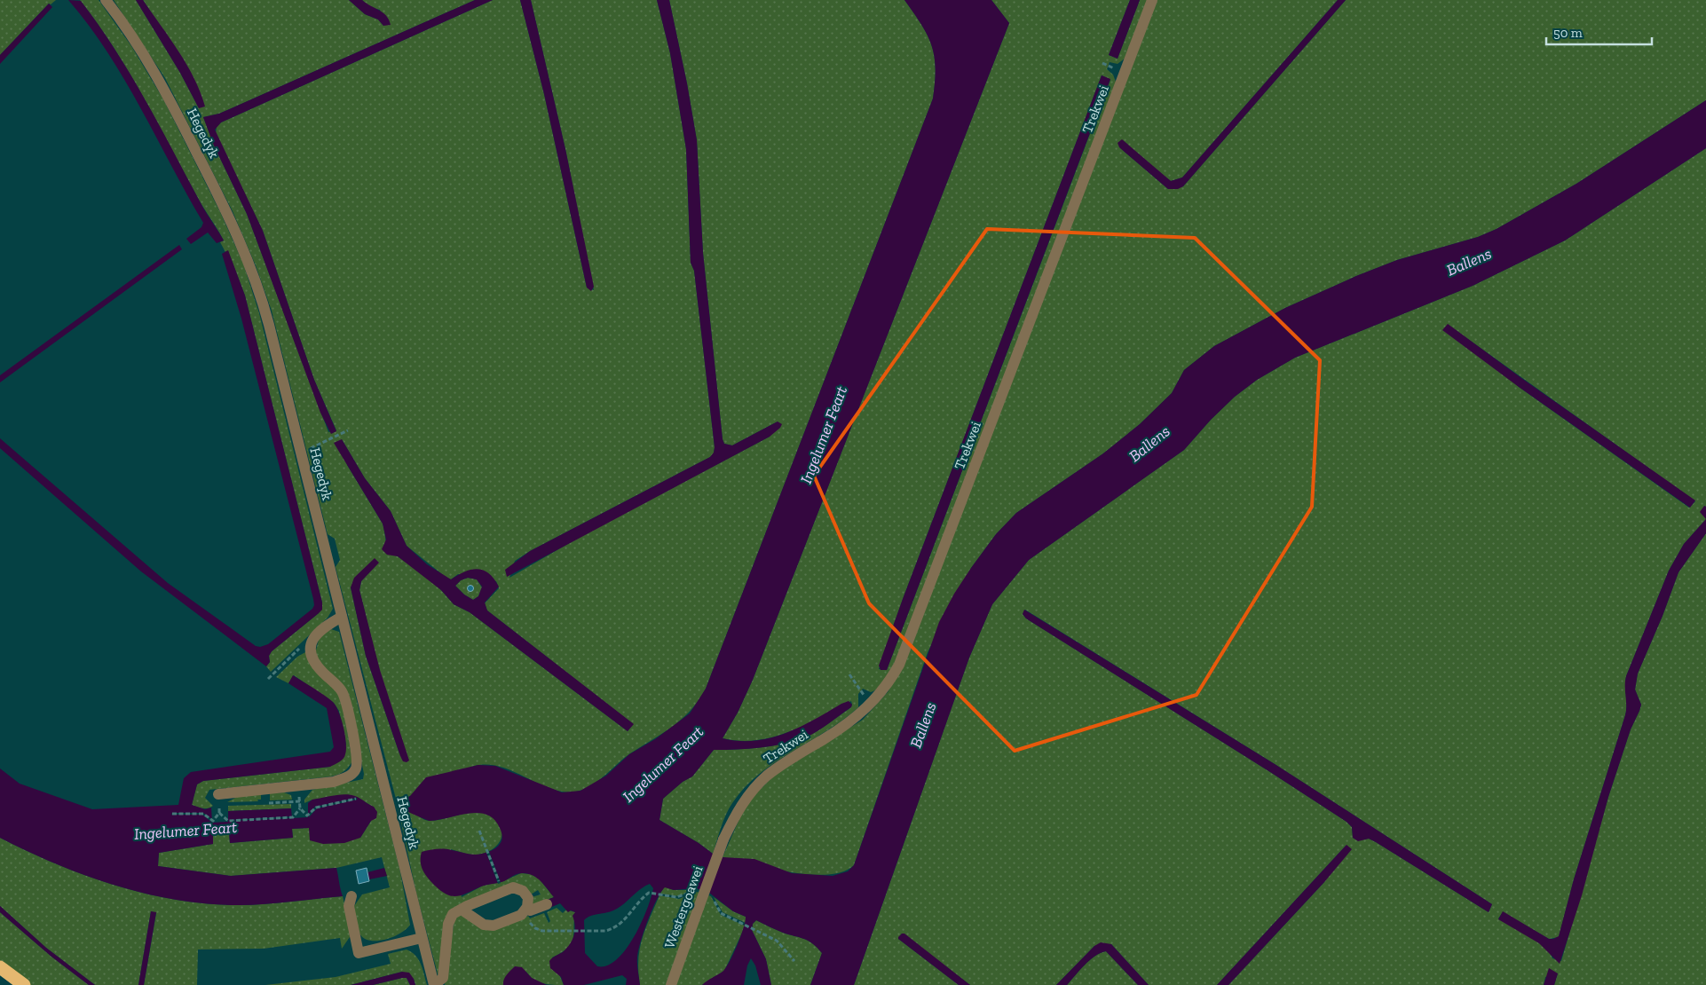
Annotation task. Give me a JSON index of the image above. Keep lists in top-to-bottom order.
{
  "streets": {
    "street": ["Trekwei", "Hegedyk", "Westergoawei"]
  },
  "crossings": [
    ["Trekwei", "Westergoawei"]
  ],
  "water": ["Ballens", "Ingelumer Feart"],
  "scale_bar": "50 m"
}
